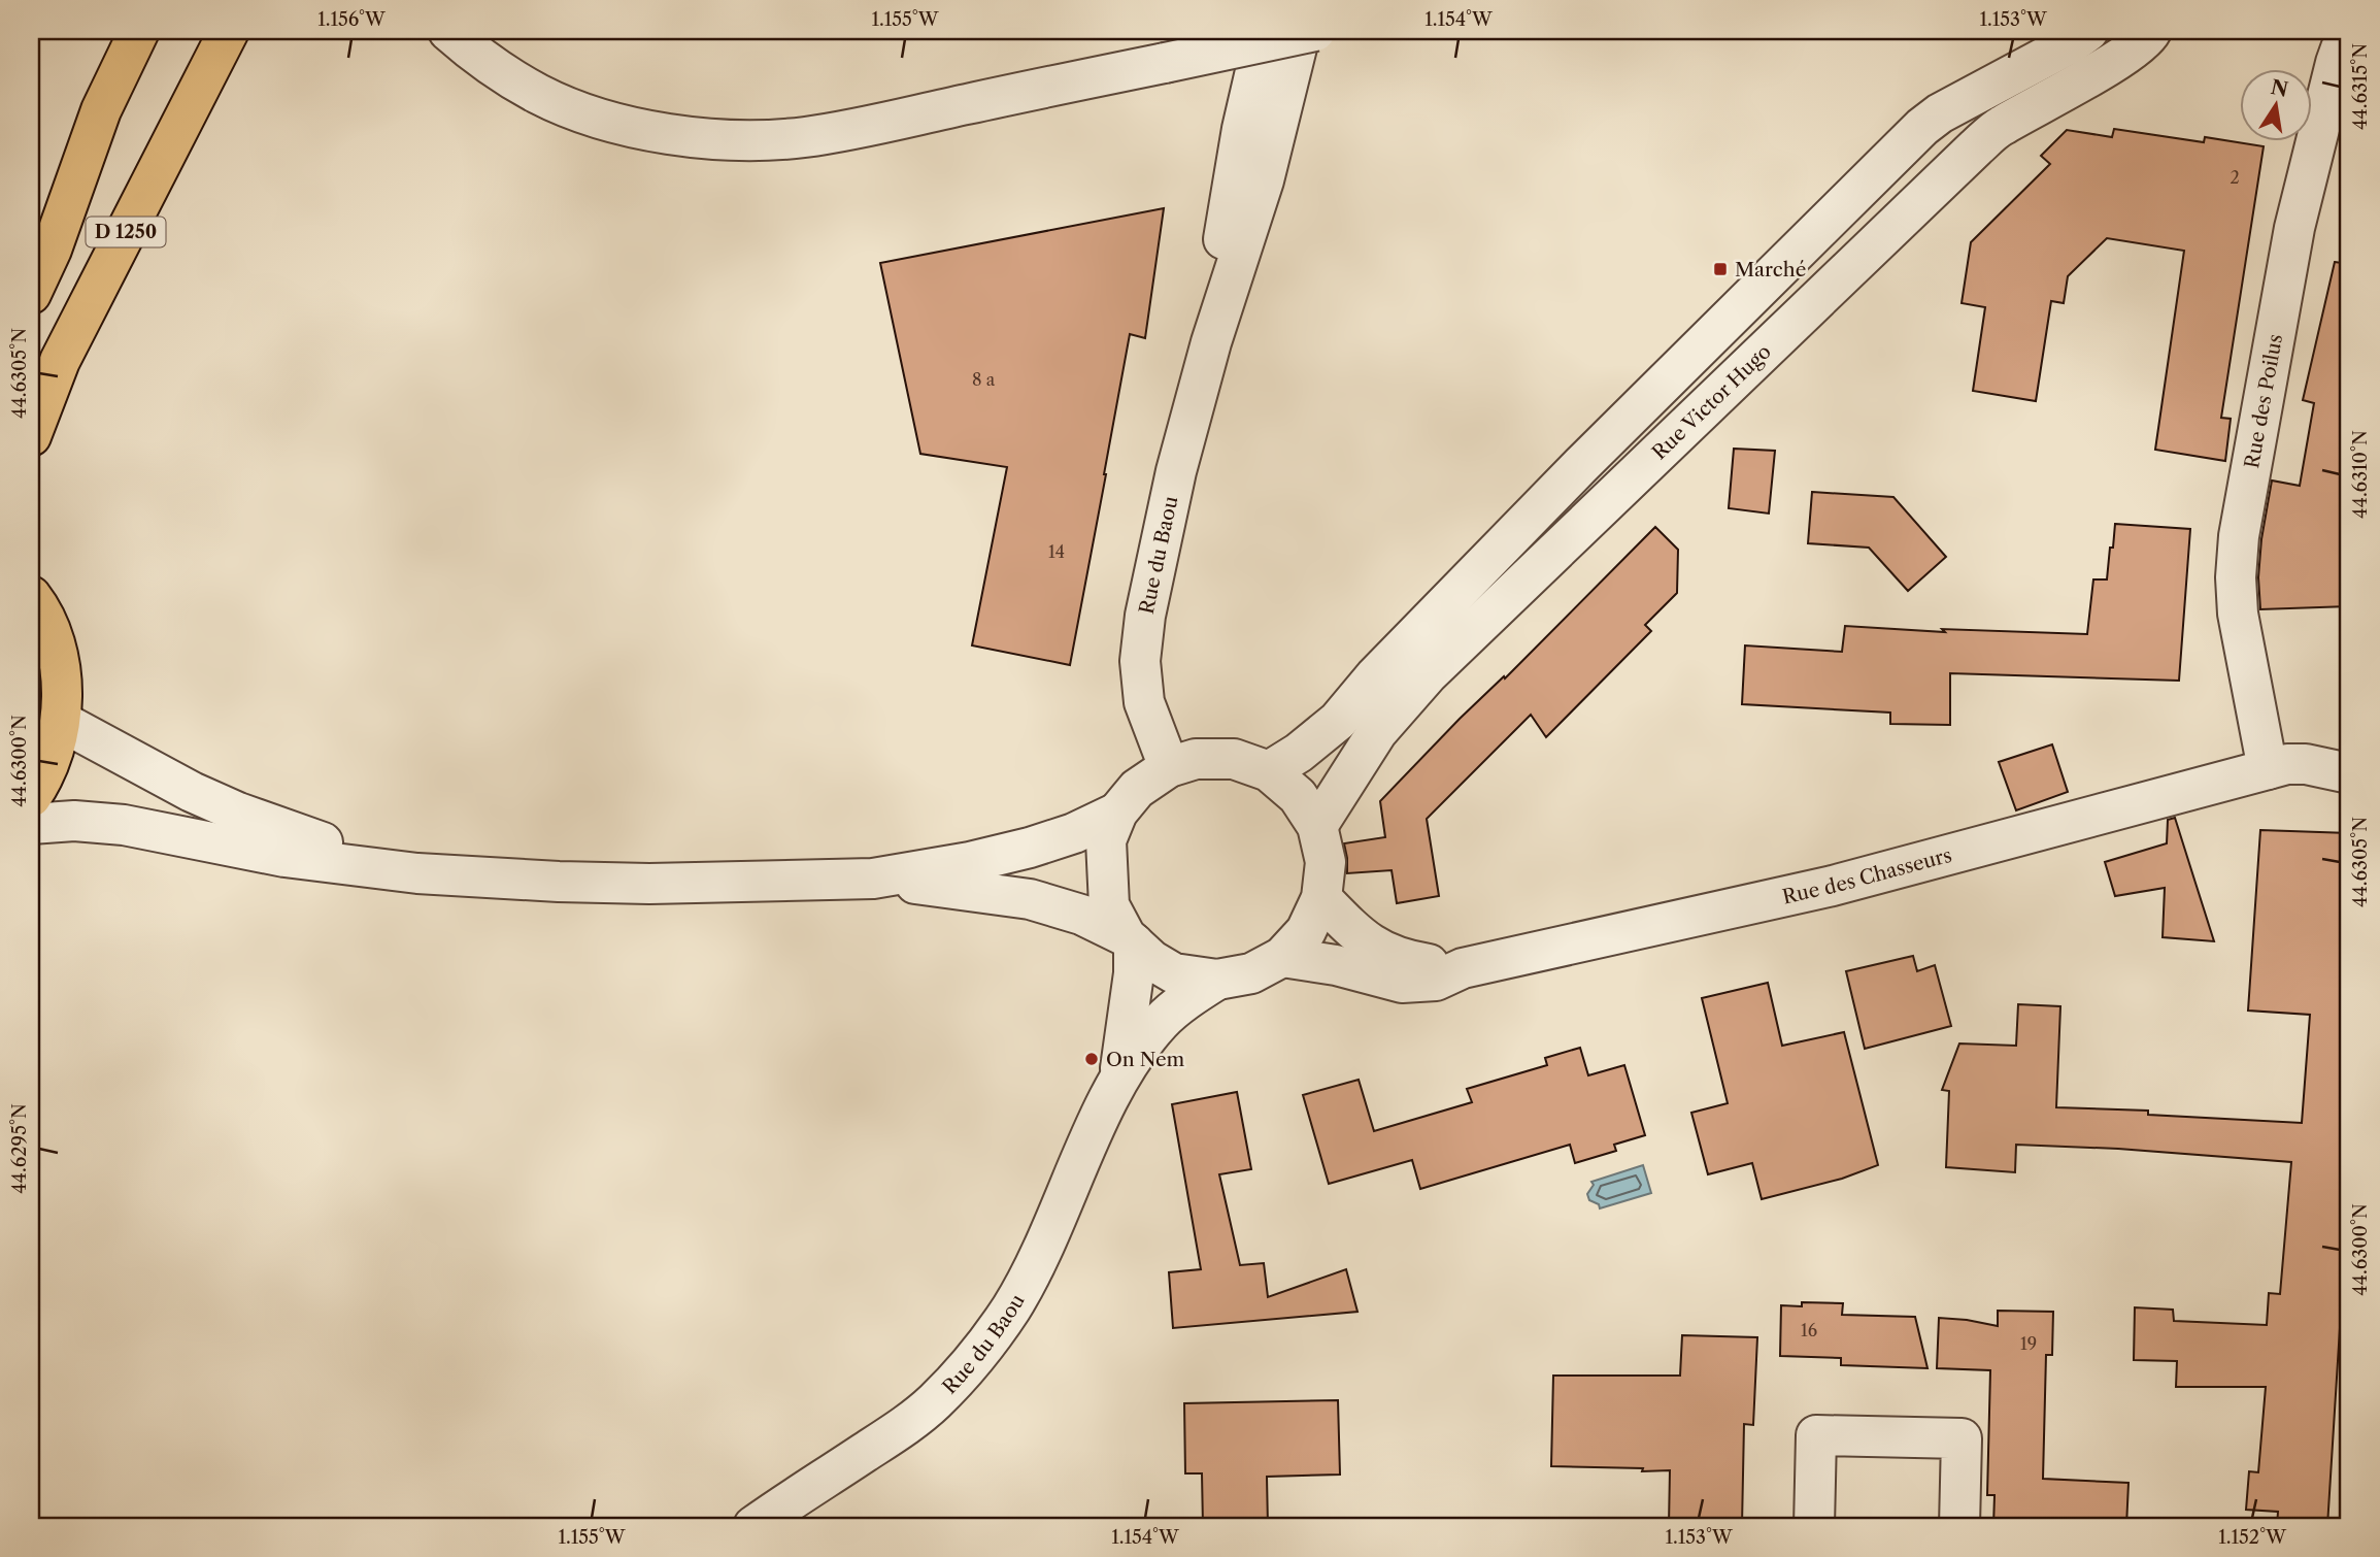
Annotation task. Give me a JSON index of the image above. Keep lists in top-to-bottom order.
{
  "streets": {
    "main road": ["D 1250"],
    "street": [
      "Rue des Poilus",
      "Rue Victor Hugo",
      "Rue du Baou",
      "Rue des Chasseurs"
    ]
  },
  "crossings": [
    ["Rue des Poilus", "Rue des Chasseurs"],
    ["Rue Victor Hugo", "Rue du Baou"],
    ["Rue Victor Hugo", "Rue des Chasseurs"],
    ["Rue du Baou", "Rue des Chasseurs"]
  ],
  "places": {
    "transit": ["Marché"],
    "other": ["On Nem"]
  },
  "house_numbers": [
    "2",
    "8 a",
    "14",
    "16",
    "19"
  ],
  "north": "top",
  "coordinates": [
    "1.156°W",
    "1.155°W",
    "1.154°W",
    "1.153°W",
    "44.6315°N",
    "44.6305°N",
    "44.6310°N",
    "44.6300°N",
    "44.6295°N",
    "1.152°W"
  ]
}
